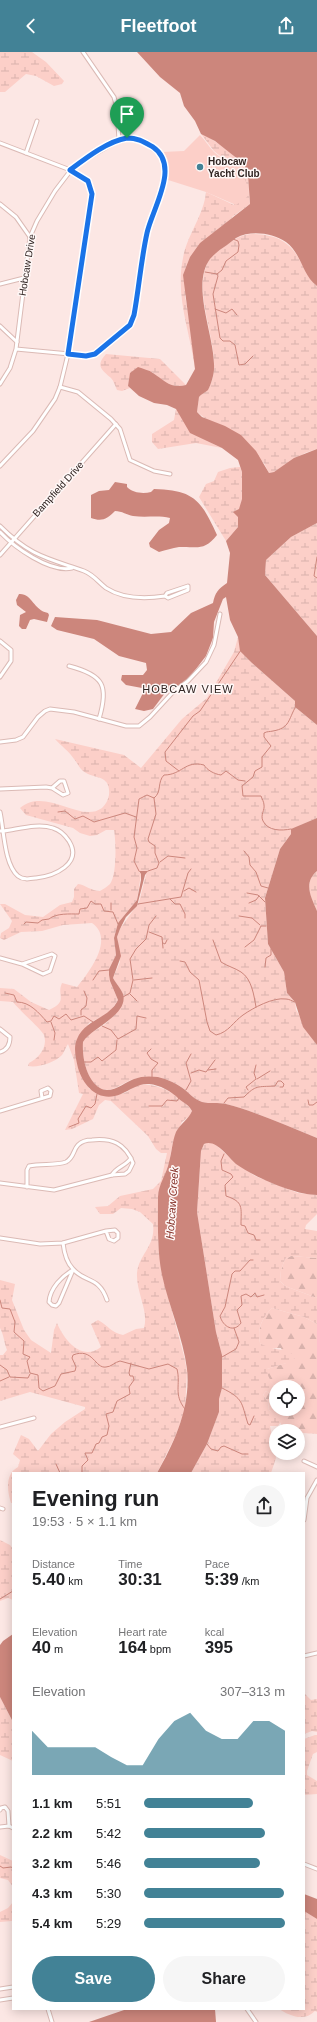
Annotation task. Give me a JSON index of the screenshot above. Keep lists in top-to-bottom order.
{
  "streets": {
    "street": ["Hobcaw Drive", "Bampfield Drive"]
  },
  "districts": ["HOBCAW VIEW"],
  "water": ["Hobcaw Creek"],
  "places": ["Hobcaw Yacht Club"],
  "page": {
    "header": "Fleetfoot",
    "heading": ["Evening run", "19:53 · 5 × 1.1 km"],
    "stats": [
      ["Distance", "5.40 km"],
      ["Time", "30:31"],
      ["Pace", "5:39 /km"],
      ["Elevation", "40 m"],
      ["Heart rate", "164 bpm"],
      ["kcal", "395"]
    ],
    "chart": ["Elevation", "307–313 m"],
    "list": [
      {
        "name": "1.1 km",
        "note": "5:51"
      },
      {
        "name": "2.2 km",
        "note": "5:42"
      },
      {
        "name": "3.2 km",
        "note": "5:46"
      },
      {
        "name": "4.3 km",
        "note": "5:30"
      },
      {
        "name": "5.4 km",
        "note": "5:29"
      }
    ],
    "buttons": ["Save", "Share"]
  }
}
